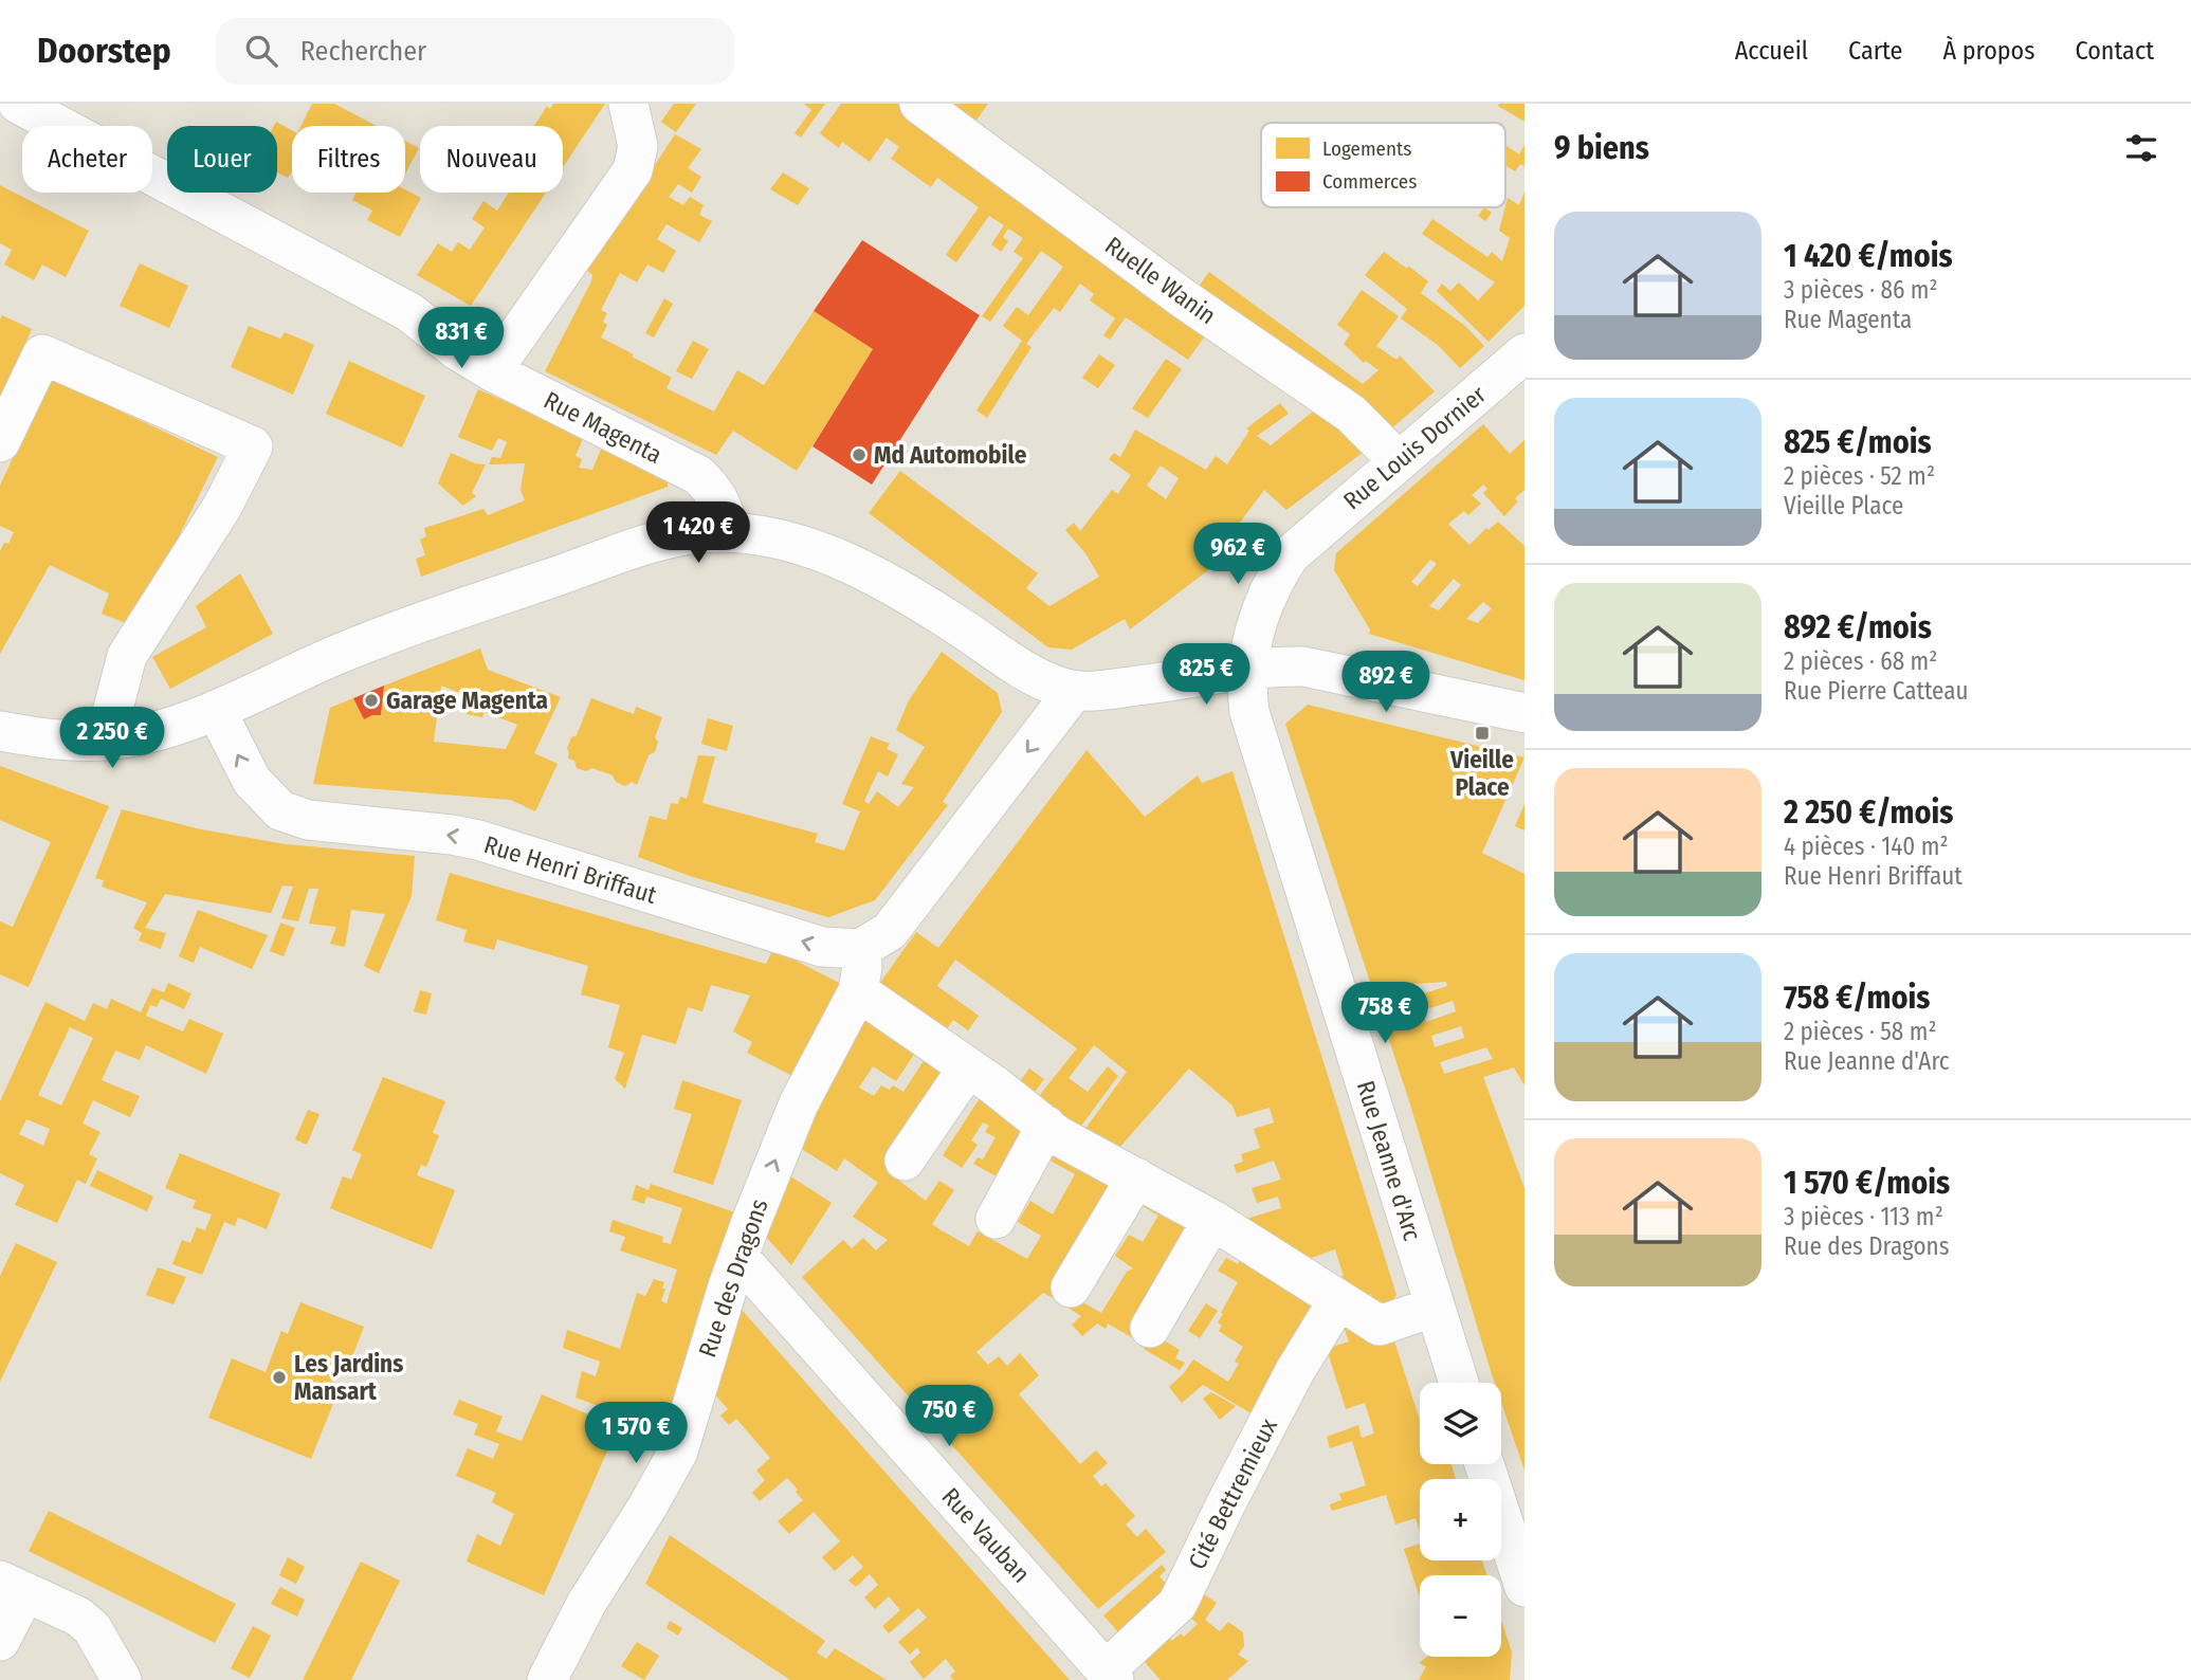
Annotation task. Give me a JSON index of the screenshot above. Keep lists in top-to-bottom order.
{
  "streets": {
    "street": [
      "Ruelle Wanin",
      "Rue Magenta",
      "Rue Louis Dornier",
      "Rue Henri Briffaut",
      "Rue Jeanne d'Arc",
      "Rue des Dragons",
      "Cité Bettremieux",
      "Rue Vauban"
    ]
  },
  "crossings": [
    ["Ruelle Wanin", "Rue Louis Dornier"],
    ["Rue Louis Dornier", "Rue Jeanne d'Arc"],
    ["Rue Henri Briffaut", "Rue des Dragons"],
    ["Rue des Dragons", "Rue Vauban"],
    ["Cité Bettremieux", "Rue Vauban"]
  ],
  "one_way": ["Rue Henri Briffaut"],
  "places": {
    "other": ["Md Automobile", "Garage Magenta", "Les Jardins Mansart"],
    "transit": ["Vieille Place"]
  },
  "legend": ["Logements", "Commerces"],
  "page": {
    "header": "Doorstep",
    "search": "Rechercher",
    "nav": [
      "Accueil",
      "Carte",
      "À propos",
      "Contact"
    ],
    "heading": "9 biens",
    "chip": [
      "Acheter",
      "Louer",
      "Filtres",
      "Nouveau"
    ],
    "list": [
      {
        "name": "1 420 €/mois",
        "note": "3 pièces · 86 m² · Rue Magenta"
      },
      {
        "name": "825 €/mois",
        "note": "2 pièces · 52 m² · Vieille Place"
      },
      {
        "name": "892 €/mois",
        "note": "2 pièces · 68 m² · Rue Pierre Catteau"
      },
      {
        "name": "2 250 €/mois",
        "note": "4 pièces · 140 m² · Rue Henri Briffaut"
      },
      {
        "name": "758 €/mois",
        "note": "2 pièces · 58 m² · Rue Jeanne d'Arc"
      },
      {
        "name": "1 570 €/mois",
        "note": "3 pièces · 113 m² · Rue des Dragons"
      }
    ],
    "price": [
      "831 €",
      "1 420 €",
      "962 €",
      "825 €",
      "892 €",
      "2 250 €",
      "758 €",
      "750 €",
      "1 570 €"
    ],
    "map_buttons": ["+", "−"]
  }
}
